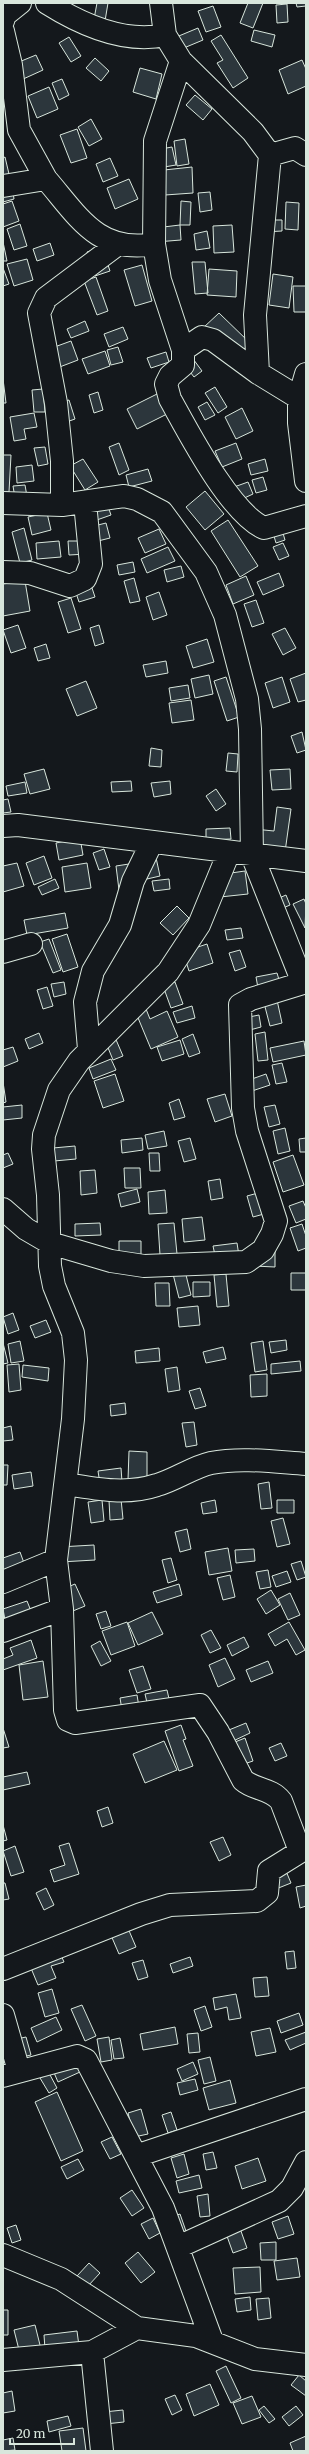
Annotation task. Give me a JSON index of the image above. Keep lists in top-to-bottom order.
{
  "scale_bar": "20 m"
}
